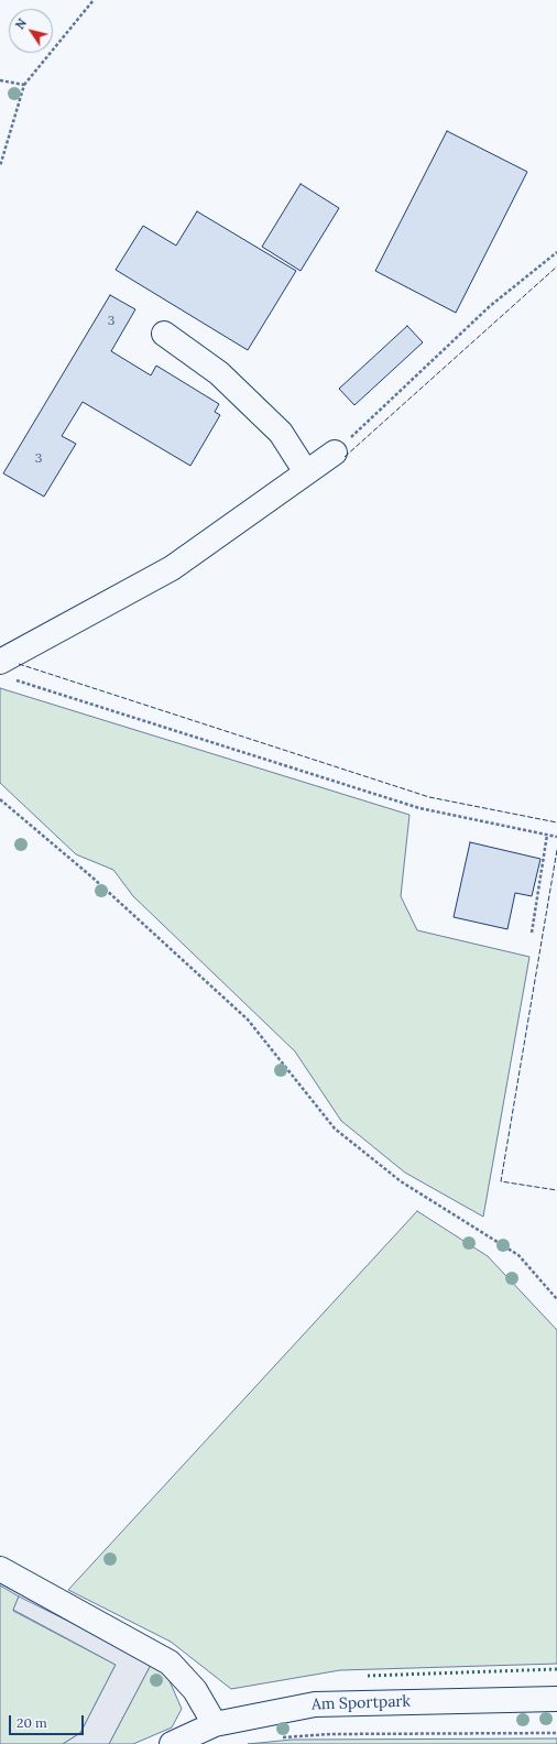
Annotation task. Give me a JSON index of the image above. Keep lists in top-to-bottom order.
{
  "streets": {
    "street": ["Am Sportpark"]
  },
  "house_numbers": ["3", "3"],
  "scale_bar": "20 m",
  "north": "top left"
}
